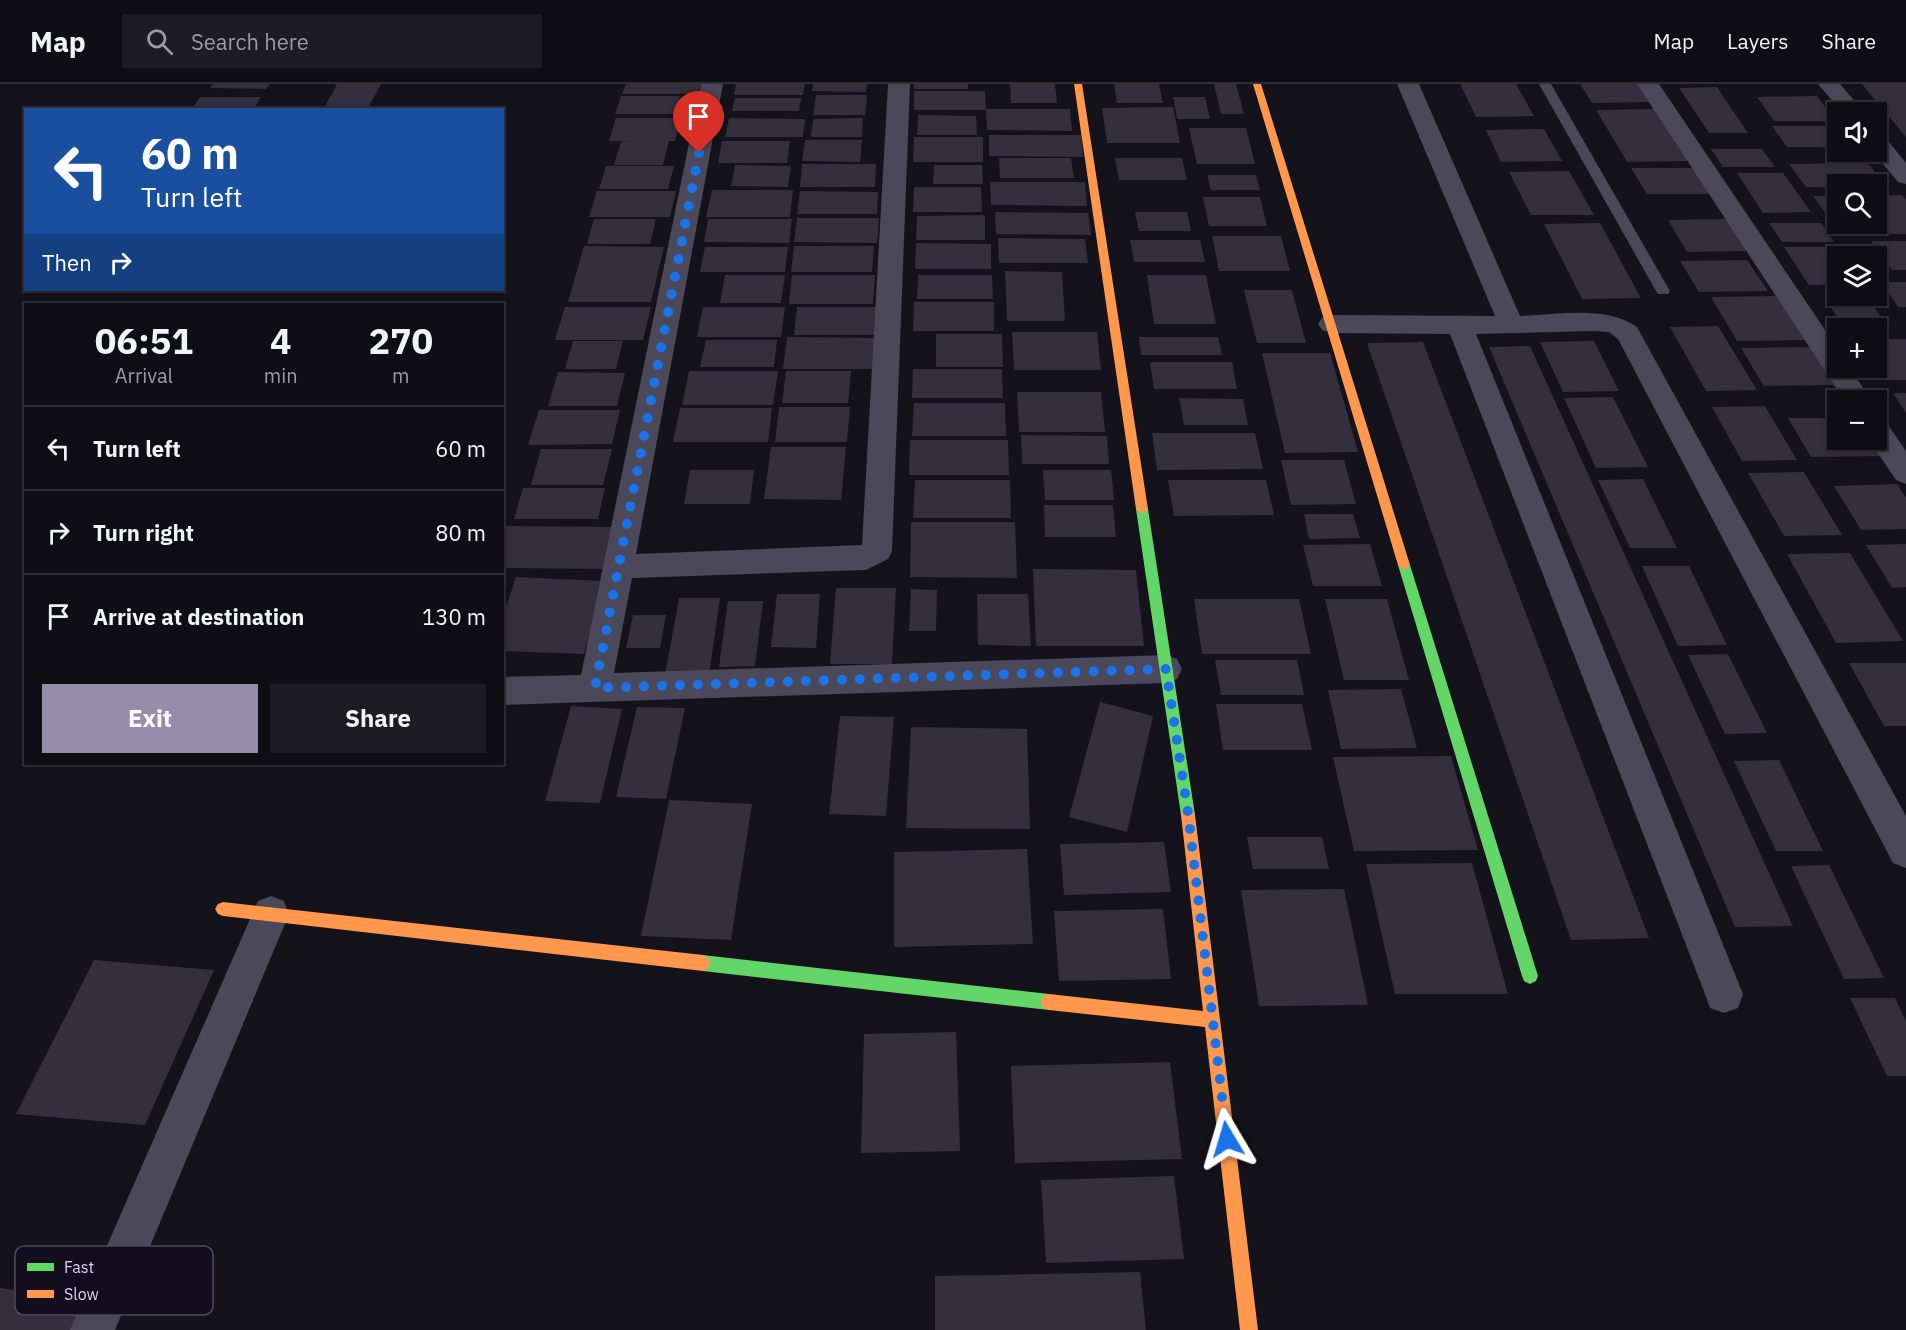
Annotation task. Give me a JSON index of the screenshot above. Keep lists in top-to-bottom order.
{
  "legend": ["Fast", "Slow"],
  "page": {
    "header": "Map",
    "search": "Search here",
    "nav": ["Map", "Layers", "Share"],
    "map_buttons": ["+", "−"],
    "turn": ["60 m", "Turn left"],
    "then": "Then",
    "eta": [
      "06:51",
      "Arrival",
      "4",
      "min",
      "270",
      "m"
    ],
    "list": [
      {
        "name": "Turn left",
        "value": "60 m"
      },
      {
        "name": "Turn right",
        "value": "80 m"
      },
      {
        "name": "Arrive at destination",
        "value": "130 m"
      }
    ],
    "buttons": ["Exit", "Share"]
  }
}
